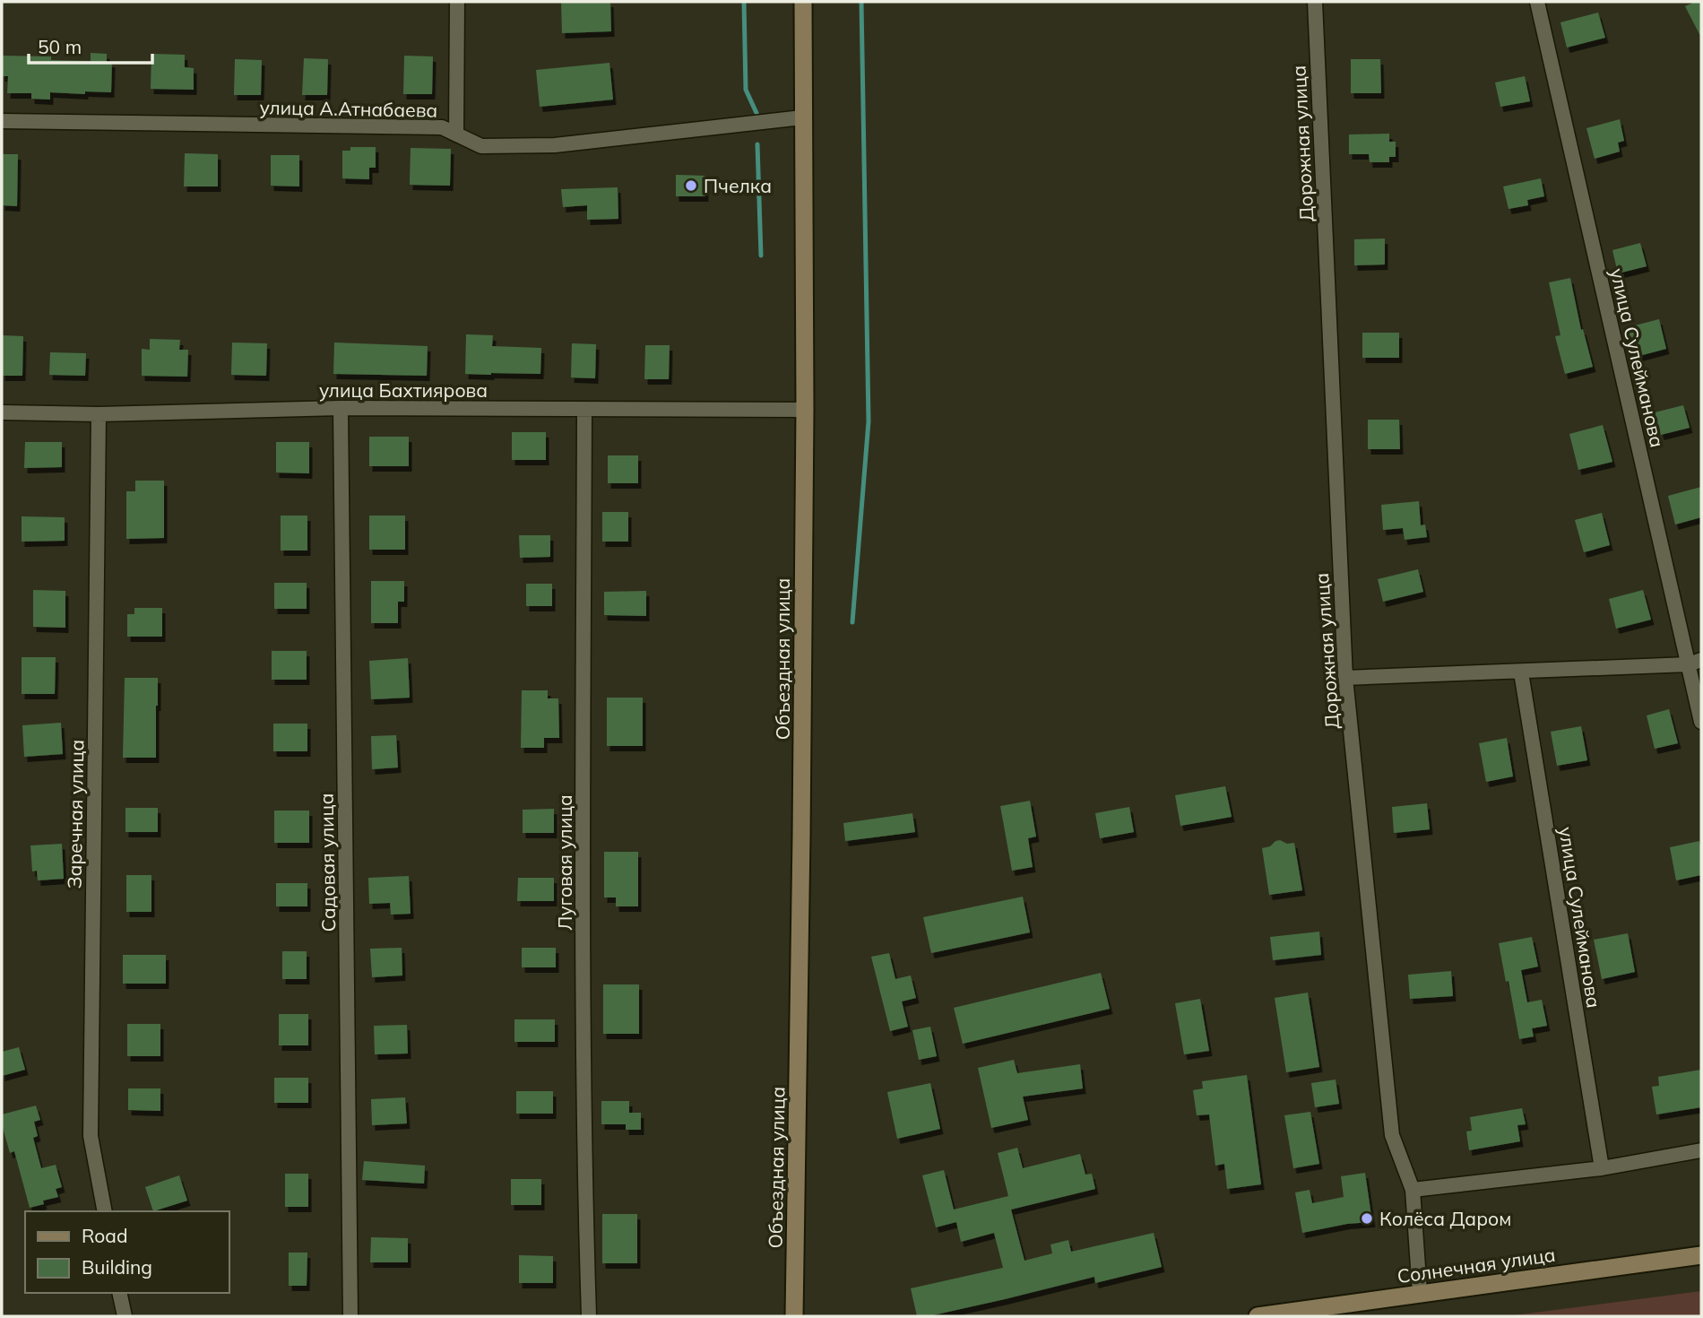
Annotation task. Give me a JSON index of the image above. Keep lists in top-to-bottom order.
{
  "streets": {
    "main road": ["Объездная улица", "Солнечная улица"],
    "street": [
      "улица А.Атнабаева",
      "Дорожная улица",
      "улица Сулейманова",
      "улица Бахтиярова",
      "Заречная улица",
      "Садовая улица",
      "Луговая улица"
    ]
  },
  "crossings": [
    ["улица А.Атнабаева", "Объездная улица"],
    ["Дорожная улица", "Солнечная улица"],
    ["улица Бахтиярова", "Объездная улица"],
    ["улица Бахтиярова", "Заречная улица"],
    ["улица Бахтиярова", "Садовая улица"],
    ["улица Бахтиярова", "Луговая улица"]
  ],
  "places": ["Пчелка", "Колёса Даром"],
  "legend": ["Road", "Building"],
  "scale_bar": "50 m"
}
